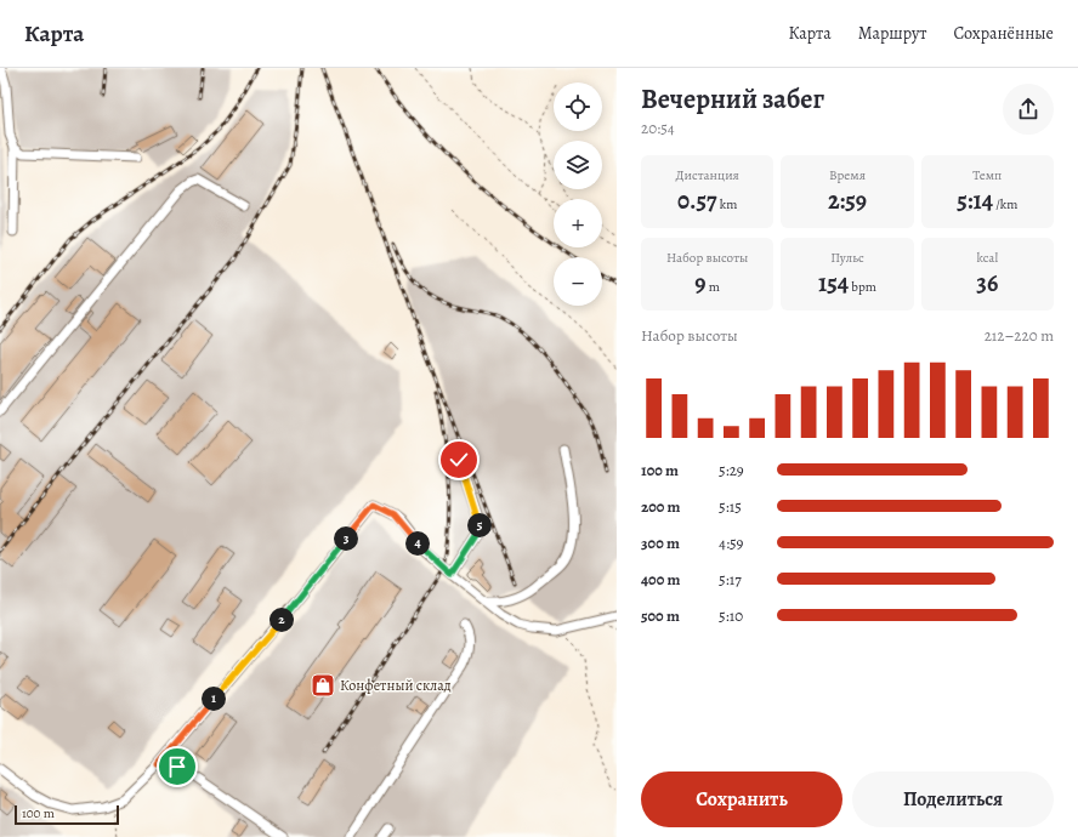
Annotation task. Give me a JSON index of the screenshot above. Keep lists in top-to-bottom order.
{
  "places": {
    "shop": ["Конфетный склад"]
  },
  "scale_bar": "100 m",
  "page": {
    "header": "Карта",
    "nav": ["Карта", "Маршрут", "Сохранённые"],
    "heading": ["Вечерний забег", "20:54"],
    "map_buttons": ["+", "−"],
    "stats": [
      ["Дистанция", "0.57 km"],
      ["Время", "2:59"],
      ["Темп", "5:14 /km"],
      ["Набор высоты", "9 m"],
      ["Пульс", "154 bpm"],
      ["kcal", "36"]
    ],
    "chart": ["Набор высоты", "212–220 m"],
    "list": [
      {
        "name": "100 m",
        "note": "5:29"
      },
      {
        "name": "200 m",
        "note": "5:15"
      },
      {
        "name": "300 m",
        "note": "4:59"
      },
      {
        "name": "400 m",
        "note": "5:17"
      },
      {
        "name": "500 m",
        "note": "5:10"
      }
    ],
    "pins": [
      "5",
      "3",
      "4",
      "2",
      "1"
    ],
    "buttons": ["Сохранить", "Поделиться"],
    "scale": "100 m"
  }
}
